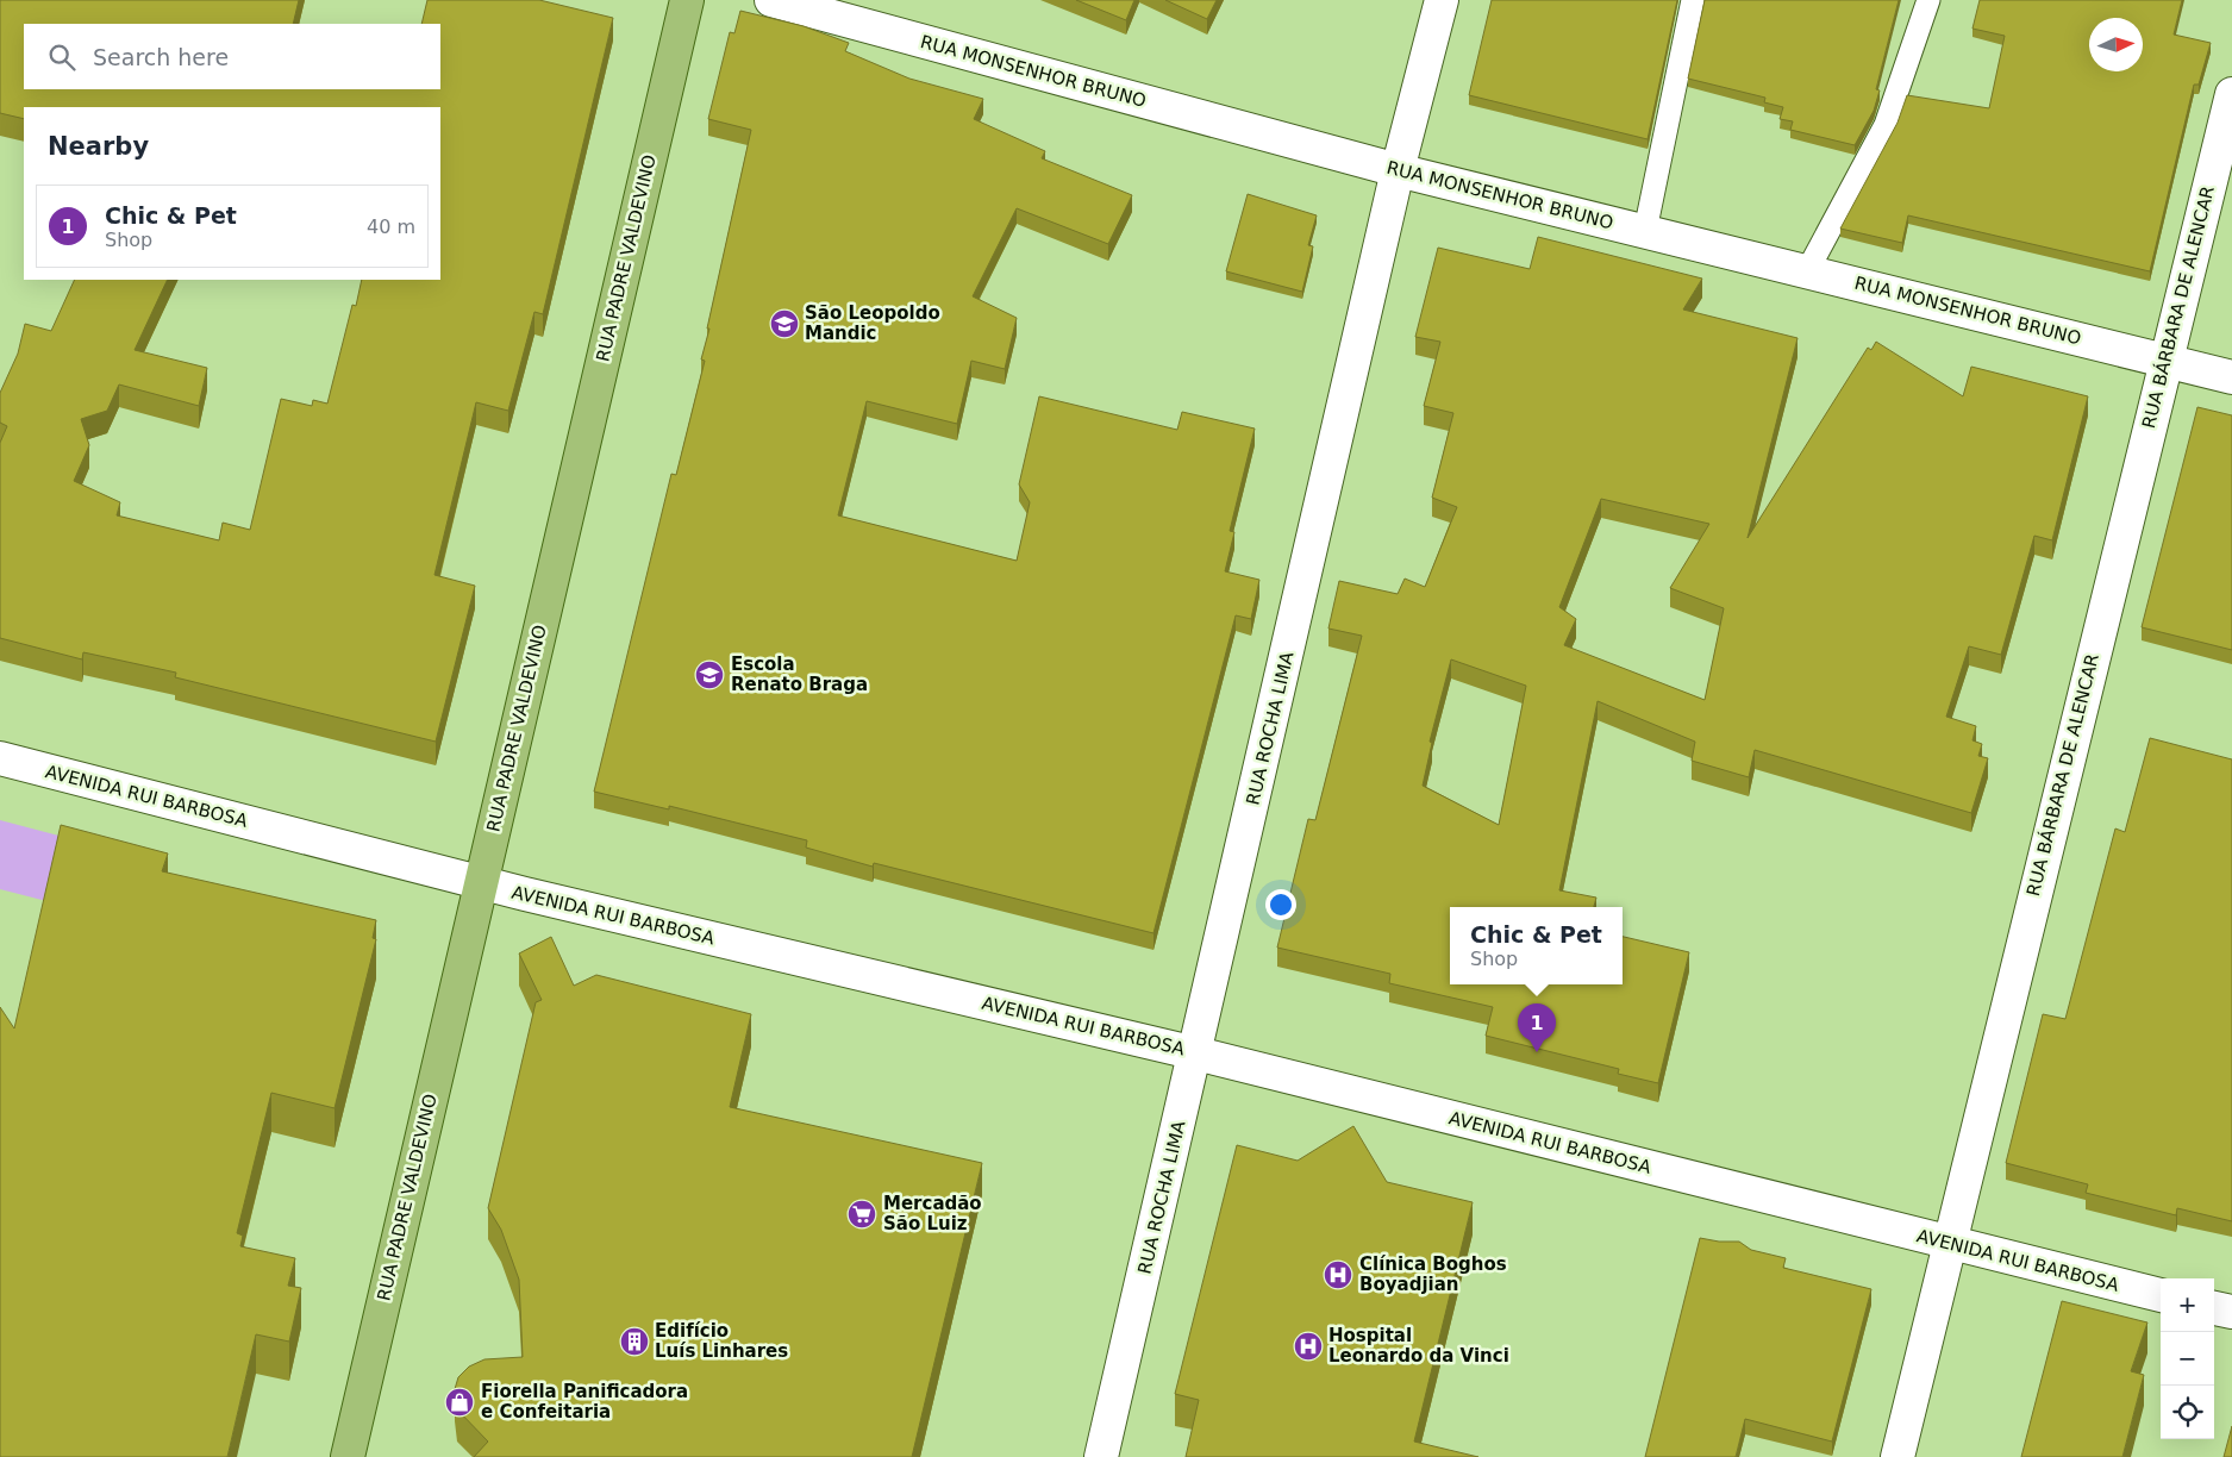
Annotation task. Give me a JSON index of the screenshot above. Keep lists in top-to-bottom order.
{
  "streets": {
    "main road": ["RUA PADRE VALDEVINO"],
    "street": [
      "RUA MONSENHOR BRUNO",
      "RUA BÁRBARA DE ALENCAR",
      "RUA ROCHA LIMA",
      "AVENIDA RUI BARBOSA"
    ]
  },
  "crossings": [
    ["RUA MONSENHOR BRUNO", "RUA BÁRBARA DE ALENCAR"],
    ["RUA MONSENHOR BRUNO", "RUA ROCHA LIMA"],
    ["RUA PADRE VALDEVINO", "AVENIDA RUI BARBOSA"],
    ["RUA BÁRBARA DE ALENCAR", "AVENIDA RUI BARBOSA"],
    ["RUA ROCHA LIMA", "AVENIDA RUI BARBOSA"]
  ],
  "places": {
    "school or university": ["São Leopoldo Mandic", "Escola Renato Braga"],
    "supermarket": ["Mercadão São Luiz"],
    "hospital": ["Clínica Boghos Boyadjian", "Hospital Leonardo da Vinci"],
    "building": ["Edifício Luís Linhares"],
    "shop": ["Fiorella Panificadora e Confeitaria"]
  },
  "north": "right",
  "page": {
    "search": "Search here",
    "heading": "Nearby",
    "list": [
      {
        "mark": "1",
        "name": "Chic & Pet",
        "note": "Shop",
        "value": "40 m"
      }
    ],
    "popup": ["Chic & Pet", "Shop"],
    "pins": "1",
    "map_buttons": ["+", "−"]
  }
}
